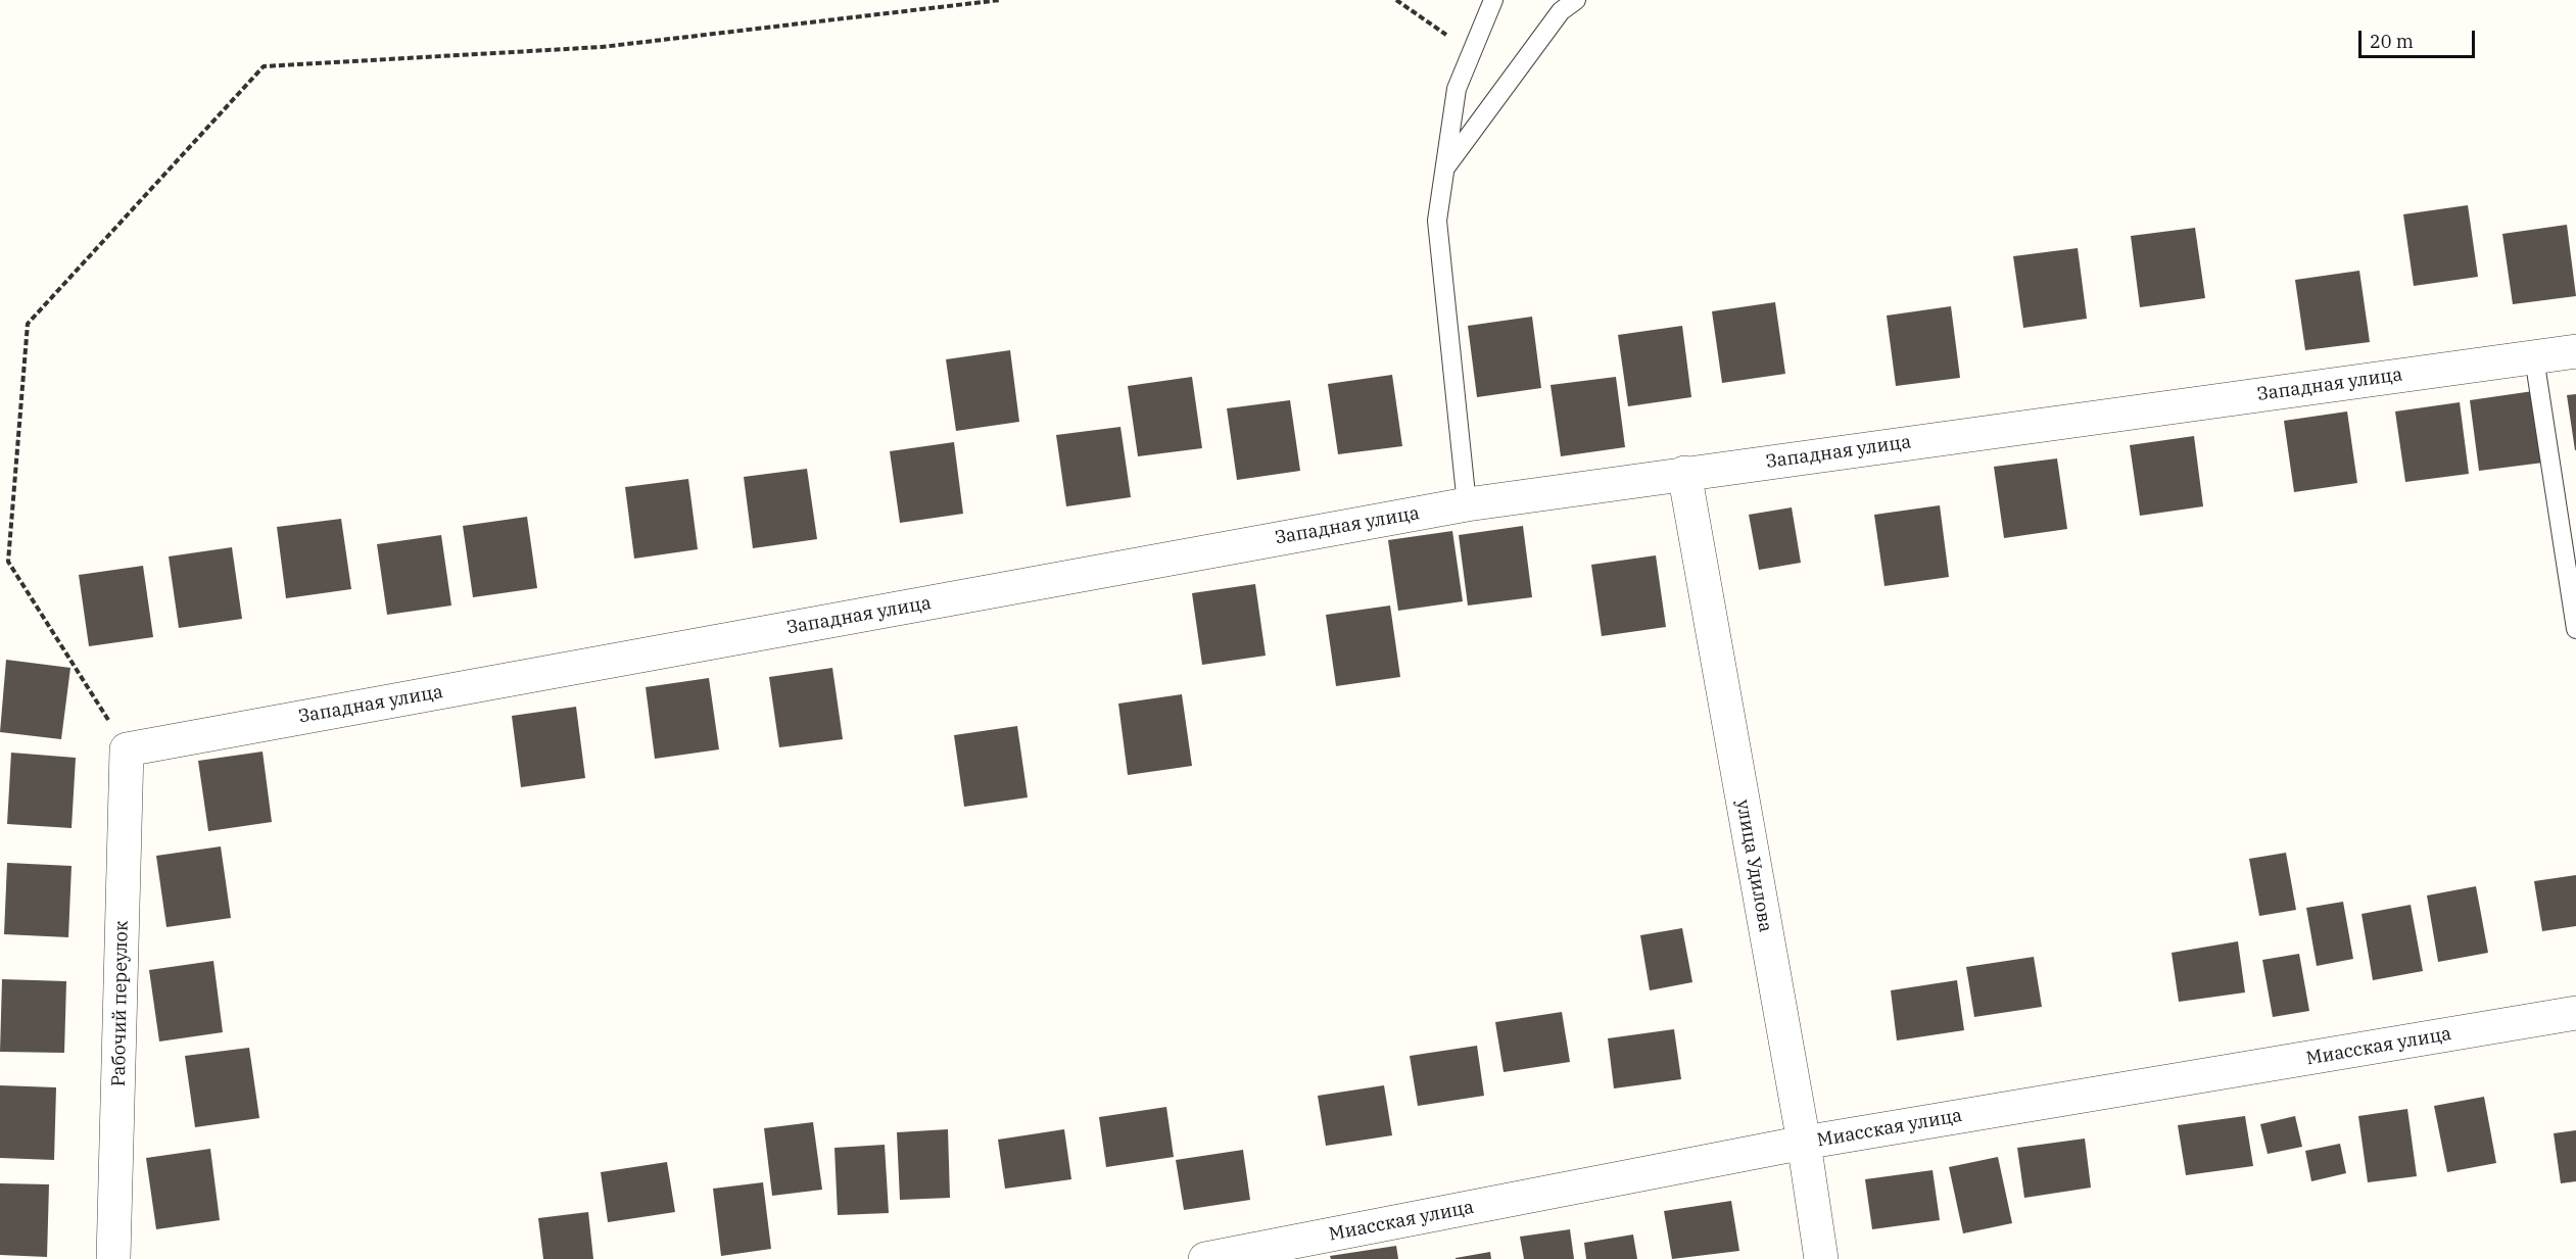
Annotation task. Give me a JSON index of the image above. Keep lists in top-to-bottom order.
{
  "streets": {
    "street": [
      "Западная улица",
      "улица Удилова",
      "Рабочий переулок",
      "Миасская улица"
    ]
  },
  "crossings": [
    ["Западная улица", "улица Удилова"],
    ["Западная улица", "Рабочий переулок"],
    ["улица Удилова", "Миасская улица"]
  ],
  "scale_bar": "20 m"
}
